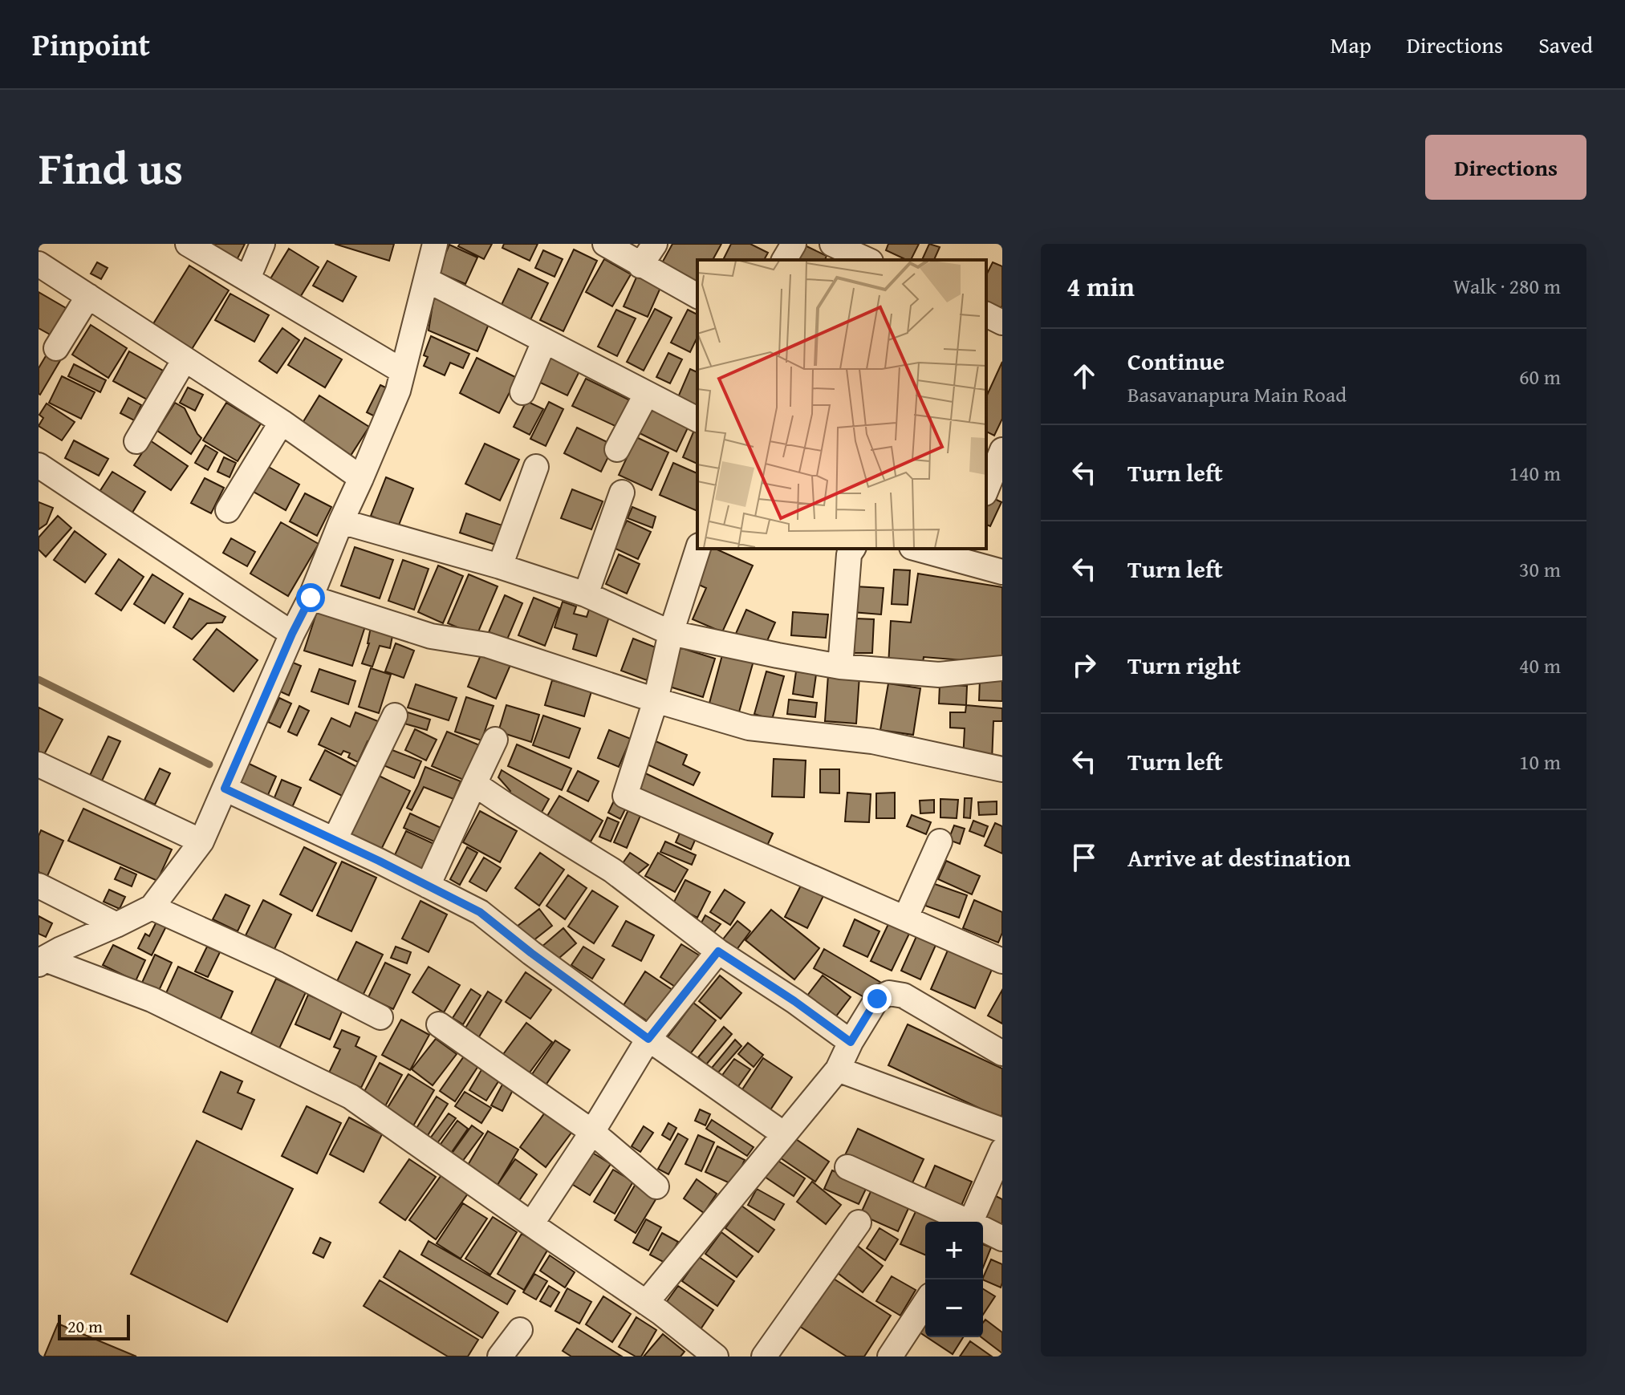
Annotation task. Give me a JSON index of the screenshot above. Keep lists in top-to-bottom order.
{
  "scale_bar": "20 m",
  "page": {
    "header": "Pinpoint",
    "nav": ["Map", "Directions", "Saved"],
    "title": "Find us",
    "buttons": "Directions",
    "heading": ["4 min", "Walk · 280 m"],
    "list": [
      ["Continue", "Basavanapura Main Road", "60 m"],
      ["Turn left", "140 m"],
      ["Turn left", "30 m"],
      ["Turn right", "40 m"],
      ["Turn left", "10 m"],
      "Arrive at destination"
    ],
    "map_buttons": ["+", "−"],
    "scale": "20 m"
  }
}
